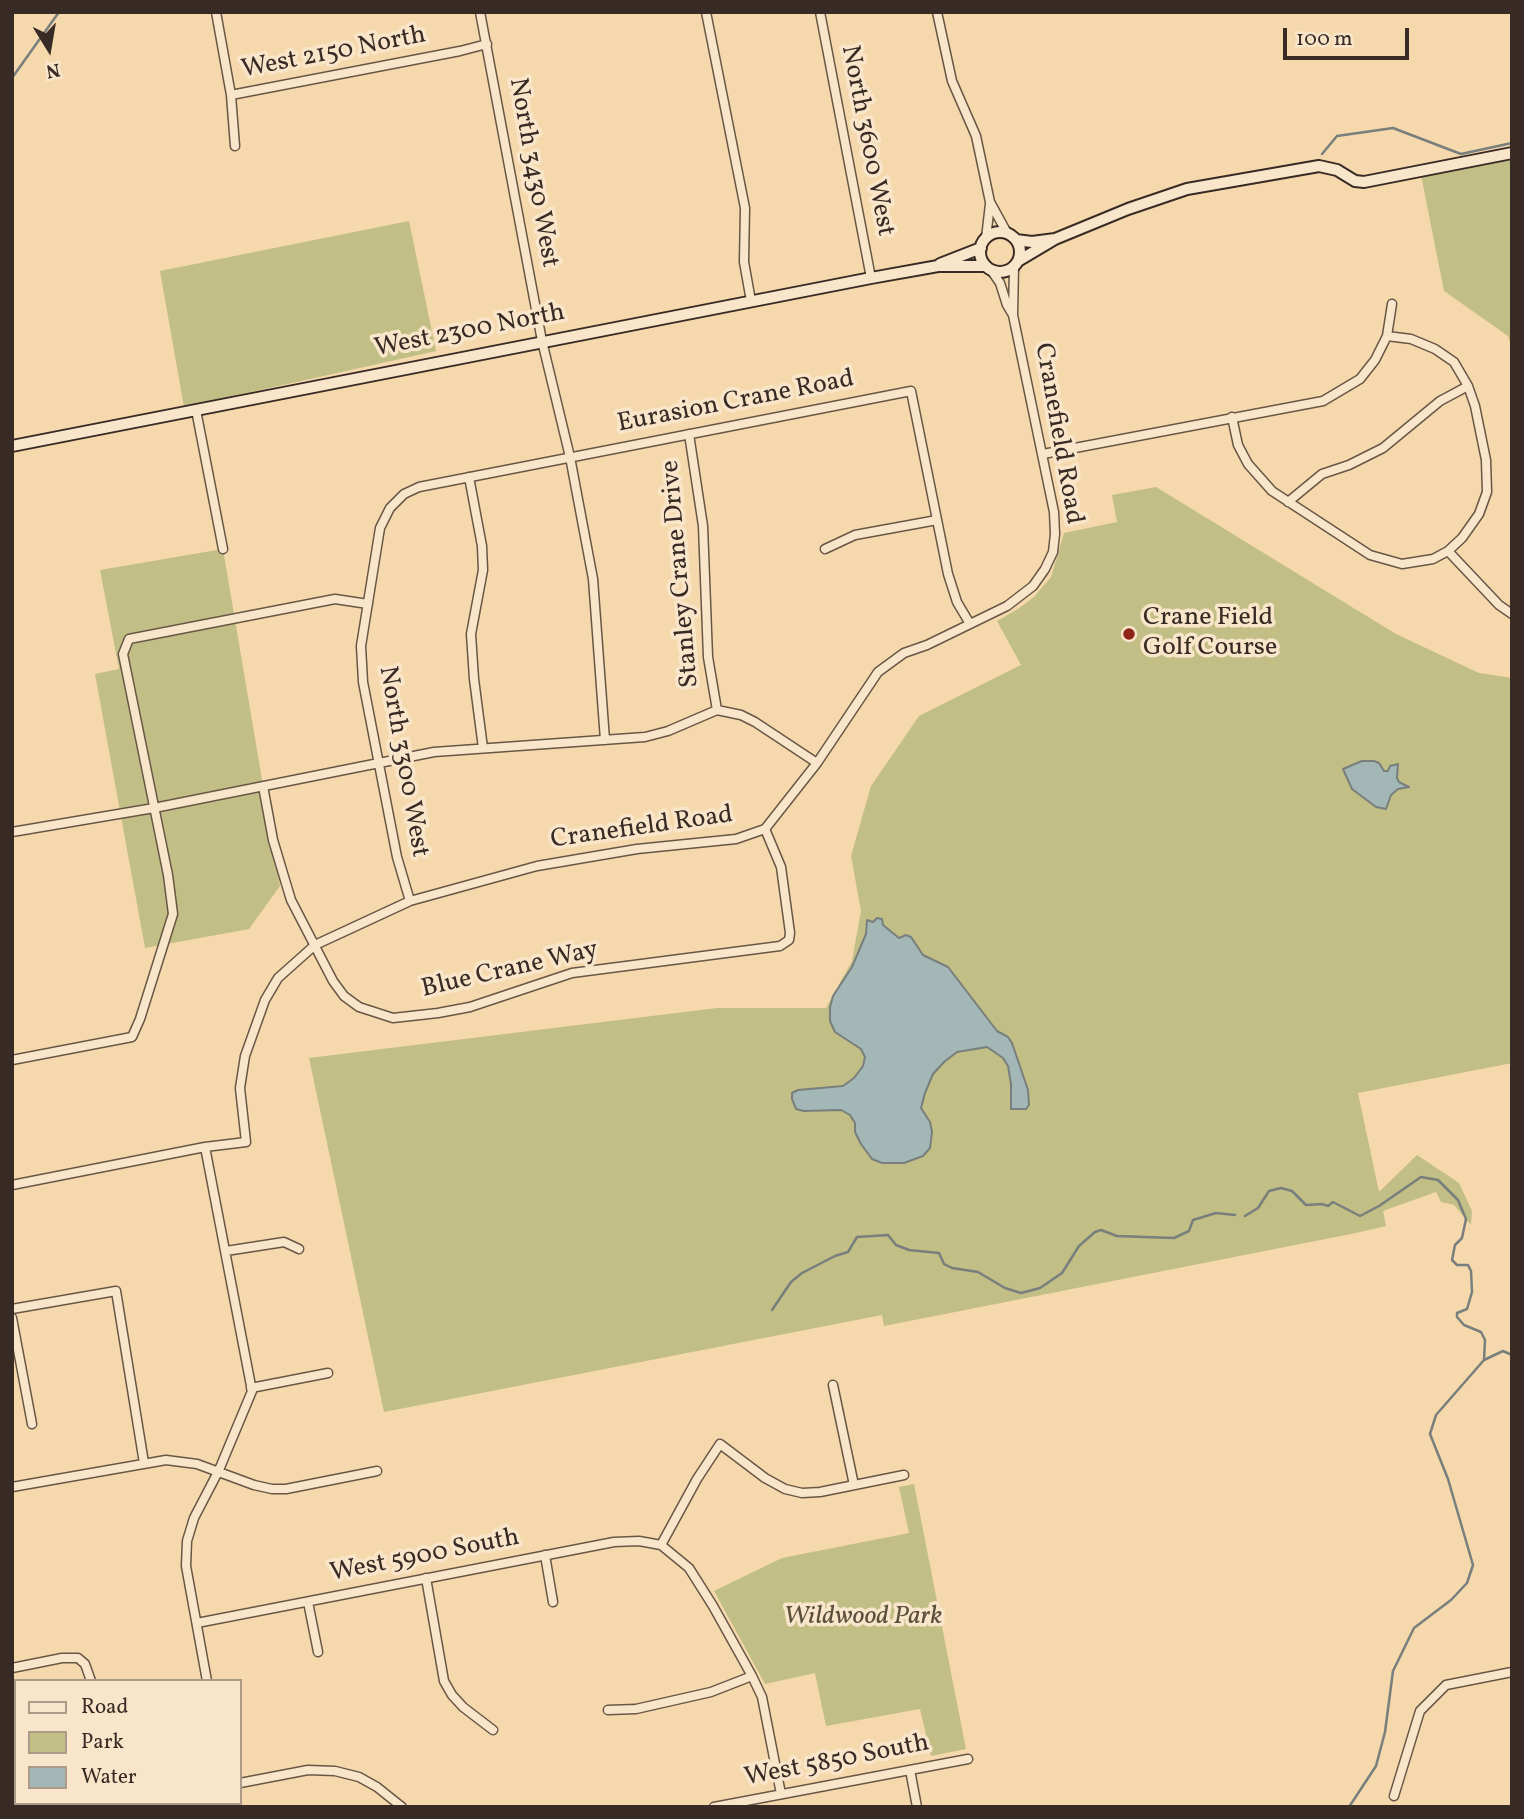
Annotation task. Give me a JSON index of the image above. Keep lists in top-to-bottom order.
{
  "streets": {
    "street": [
      "West 2150 North",
      "North 3600 West",
      "North 3430 West",
      "West 2300 North",
      "Eurasion Crane Road",
      "Cranefield Road",
      "Stanley Crane Drive",
      "North 3300 West",
      "Blue Crane Way",
      "West 5900 South",
      "West 5850 South"
    ]
  },
  "crossings": [
    ["West 2150 North", "North 3430 West"],
    ["North 3600 West", "West 2300 North"],
    ["North 3430 West", "West 2300 North"],
    ["North 3430 West", "Eurasion Crane Road"],
    ["Eurasion Crane Road", "Stanley Crane Drive"],
    ["Eurasion Crane Road", "North 3300 West"],
    ["Cranefield Road", "North 3300 West"],
    ["Cranefield Road", "Blue Crane Way"]
  ],
  "parks": ["Wildwood Park"],
  "places": ["Crane Field Golf Course"],
  "legend": ["Road", "Park", "Water"],
  "scale_bar": "100 m",
  "north": "bottom"
}
